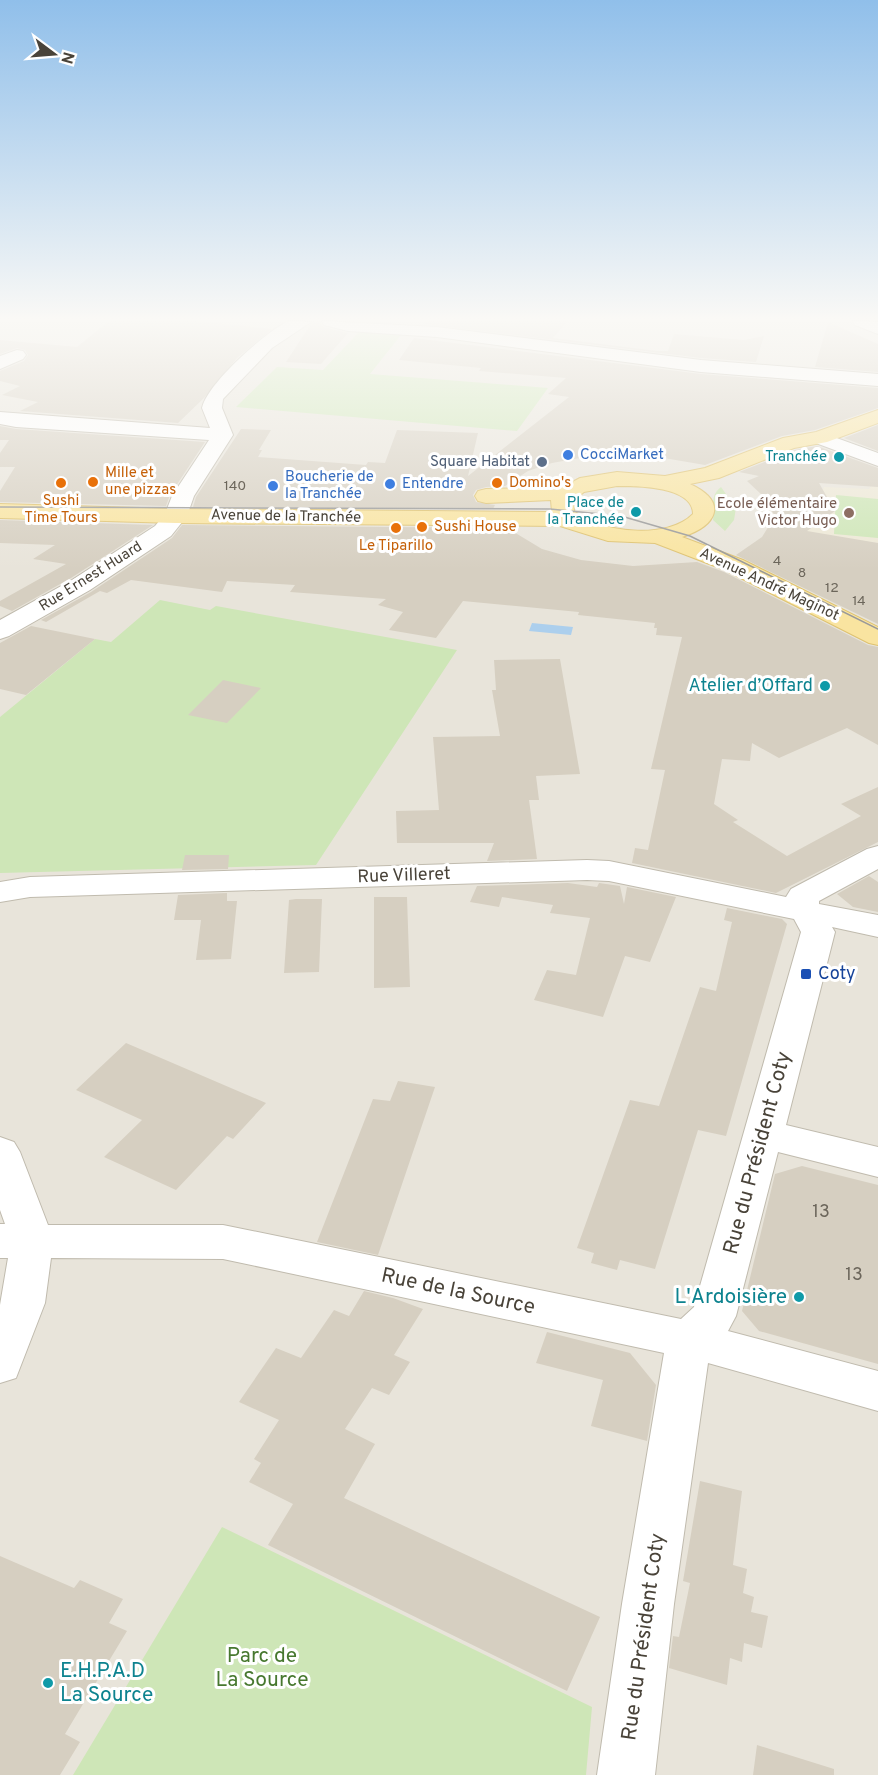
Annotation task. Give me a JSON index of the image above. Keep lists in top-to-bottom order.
{
  "streets": {
    "main road": ["Avenue de la Tranchée", "Avenue André Maginot"],
    "street": [
      "Rue Ernest Huard",
      "Rue Villeret",
      "Rue du Président Coty",
      "Rue de la Source"
    ]
  },
  "crossings": [
    ["Avenue de la Tranchée", "Rue Ernest Huard"],
    ["Rue Villeret", "Rue du Président Coty"],
    ["Rue du Président Coty", "Rue de la Source"]
  ],
  "parks": ["Parc de La Source"],
  "places": {
    "other": [
      "CocciMarket",
      "Tranchée",
      "Square Habitat",
      "Mille et une pizzas",
      "Sushi Time Tours",
      "Domino's",
      "Entendre",
      "Boucherie de la Tranchée",
      "Place de la Tranchée",
      "Ecole élémentaire Victor Hugo",
      "Sushi House",
      "Le Tiparillo",
      "Atelier d’Offard",
      "L'Ardoisière",
      "E.H.P.A.D La Source"
    ],
    "transit": ["Coty"]
  },
  "house_numbers": [
    "140",
    "4",
    "8",
    "12",
    "14",
    "13",
    "13"
  ],
  "north": "right"
}
